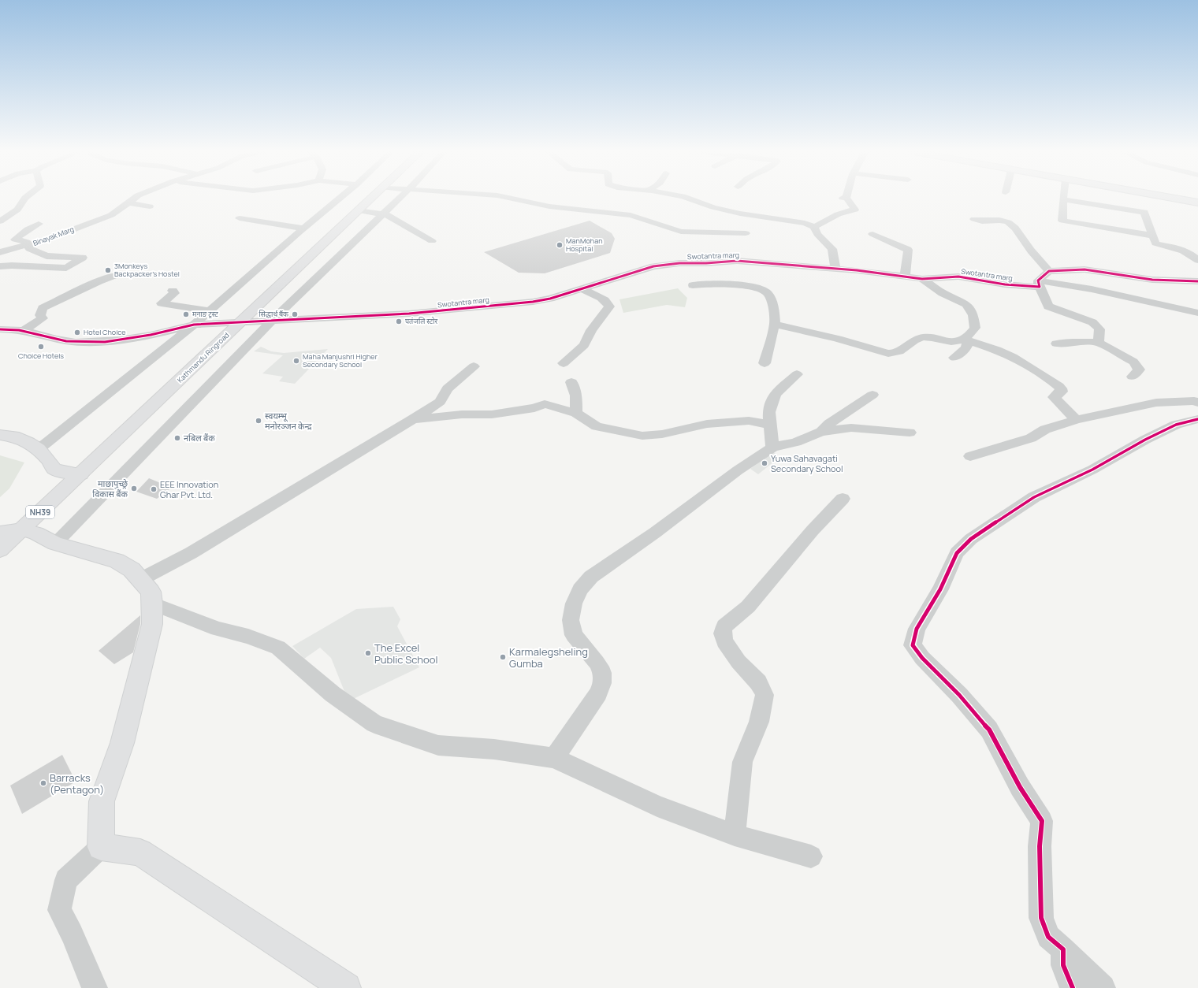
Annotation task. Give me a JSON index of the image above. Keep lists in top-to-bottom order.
{
  "streets": {
    "main road": ["Kathmandu Ringroad", "NH39"],
    "street": ["Binayak Marg", "Swotantra marg"]
  },
  "crossings": [
    ["Swotantra marg", "Kathmandu Ringroad"]
  ],
  "places": [
    "ManMohan Hospital",
    "3Monkeys Backpacker's Hostel",
    "मनाङ ट्रस्ट",
    "सिद्धार्थ बैंक",
    "पतंजलि स्टोर",
    "Hotel Choice",
    "Choice Hotels",
    "Maha Manjushri Higher Secondary School",
    "स्वयम्भू मनोरञ्जन केन्द्र",
    "नबिल बैंक",
    "Yuwa Sahavagati Secondary School",
    "माछापुच्छ्रे विकास बैंक",
    "EEE Innovation Ghar Pvt. Ltd.",
    "The Excel Public School",
    "Karmalegsheling Gumba",
    "Barracks (Pentagon)"
  ]
}
